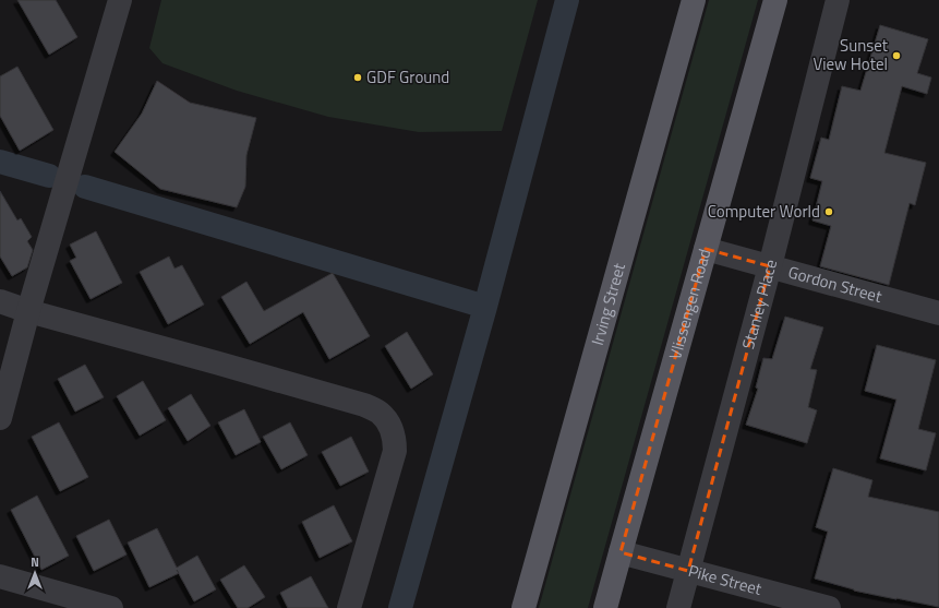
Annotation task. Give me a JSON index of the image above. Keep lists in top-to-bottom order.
{
  "streets": {
    "main road": ["Irving Street", "Vlissengen Road"],
    "street": ["Gordon Street", "Stanley Place", "Pike Street"]
  },
  "crossings": [
    ["Gordon Street", "Vlissengen Road"],
    ["Gordon Street", "Stanley Place"],
    ["Vlissengen Road", "Pike Street"],
    ["Stanley Place", "Pike Street"]
  ],
  "places": ["Sunset View Hotel", "GDF Ground", "Computer World"],
  "north": "top"
}
